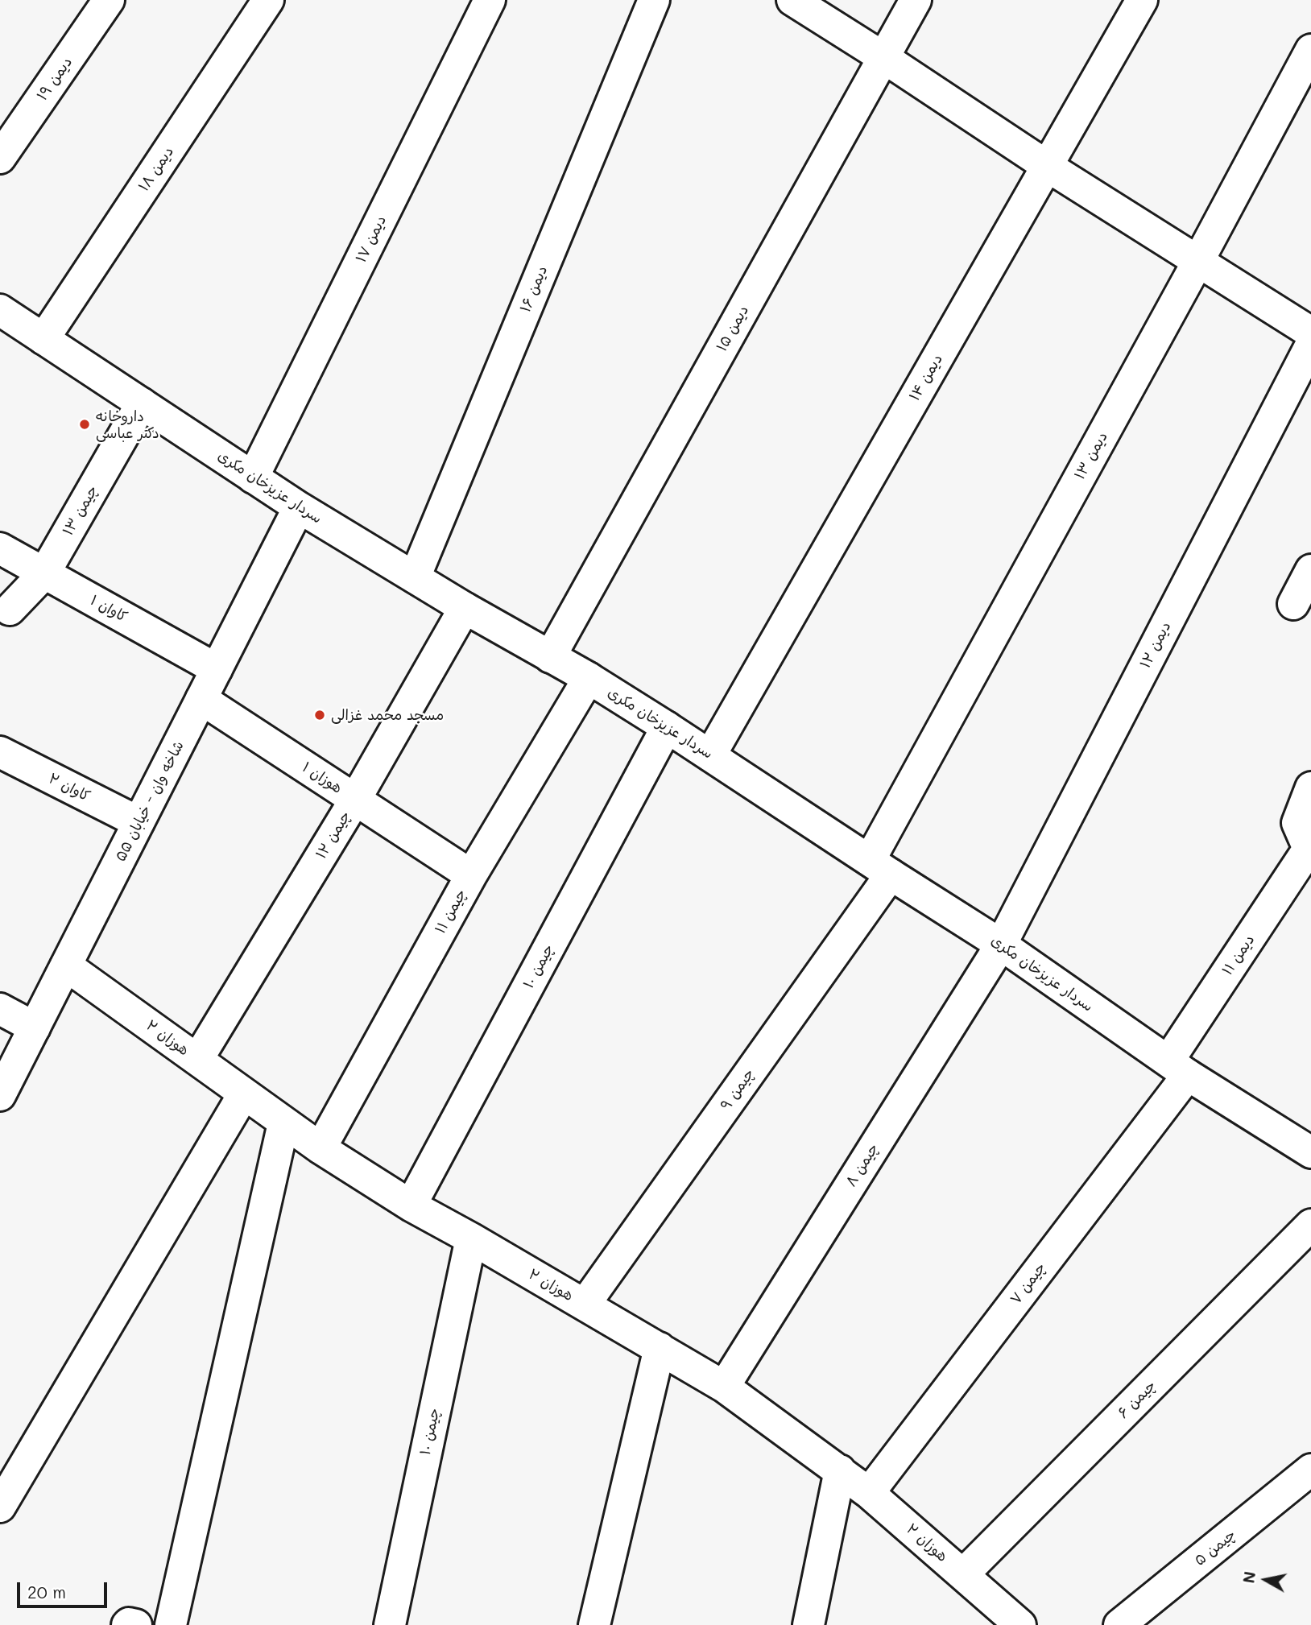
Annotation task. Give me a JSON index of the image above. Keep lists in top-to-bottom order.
{
  "streets": {
    "street": [
      "دیمن ۱۹",
      "دیمن ۱۸",
      "دیمن ۱۷",
      "دیمن ۱۶",
      "دیمن ۱۵",
      "دیمن ۱۴",
      "دیمن ۱۳",
      "سردار عزیزخان مکری",
      "چیمن ۱۳",
      "کاوان ۱",
      "دیمن ۱۲",
      "هوزان ۱",
      "کاوان ۲",
      "شاخه وان - خیابان ۵۵",
      "چیمن ۱۲",
      "چیمن ۱۱",
      "دیمن ۱۱",
      "چیمن ۱۰",
      "هوزان ۲",
      "چیمن ۹",
      "چیمن ۸",
      "چیمن ۷",
      "چیمن ۶",
      "چیمن ۵"
    ]
  },
  "crossings": [
    ["دیمن ۱۸", "سردار عزیزخان مکری"],
    ["دیمن ۱۷", "سردار عزیزخان مکری"],
    ["دیمن ۱۶", "سردار عزیزخان مکری"],
    ["دیمن ۱۵", "سردار عزیزخان مکری"],
    ["دیمن ۱۴", "سردار عزیزخان مکری"],
    ["دیمن ۱۳", "سردار عزیزخان مکری"],
    ["دیمن ۱۳", "چیمن ۹"],
    ["سردار عزیزخان مکری", "چیمن ۱۳"],
    ["سردار عزیزخان مکری", "دیمن ۱۲"],
    ["سردار عزیزخان مکری", "شاخه وان - خیابان ۵۵"],
    ["سردار عزیزخان مکری", "چیمن ۱۲"],
    ["سردار عزیزخان مکری", "چیمن ۱۱"],
    ["سردار عزیزخان مکری", "دیمن ۱۱"],
    ["سردار عزیزخان مکری", "چیمن ۱۰"],
    ["سردار عزیزخان مکری", "چیمن ۹"],
    ["سردار عزیزخان مکری", "چیمن ۸"],
    ["سردار عزیزخان مکری", "چیمن ۷"],
    ["چیمن ۱۳", "کاوان ۱"],
    ["کاوان ۱", "شاخه وان - خیابان ۵۵"],
    ["دیمن ۱۲", "چیمن ۸"],
    ["هوزان ۱", "شاخه وان - خیابان ۵۵"],
    ["هوزان ۱", "چیمن ۱۲"],
    ["هوزان ۱", "چیمن ۱۱"],
    ["کاوان ۲", "شاخه وان - خیابان ۵۵"],
    ["شاخه وان - خیابان ۵۵", "هوزان ۲"],
    ["چیمن ۱۲", "هوزان ۲"],
    ["چیمن ۱۱", "هوزان ۲"],
    ["دیمن ۱۱", "چیمن ۷"],
    ["چیمن ۱۰", "هوزان ۲"],
    ["هوزان ۲", "چیمن ۹"],
    ["هوزان ۲", "چیمن ۸"],
    ["هوزان ۲", "چیمن ۷"],
    ["هوزان ۲", "چیمن ۶"]
  ],
  "places": ["داروخانه دکتر عباسی", "مسجد محمد غزالی"],
  "scale_bar": "20 m",
  "north": "left"
}
